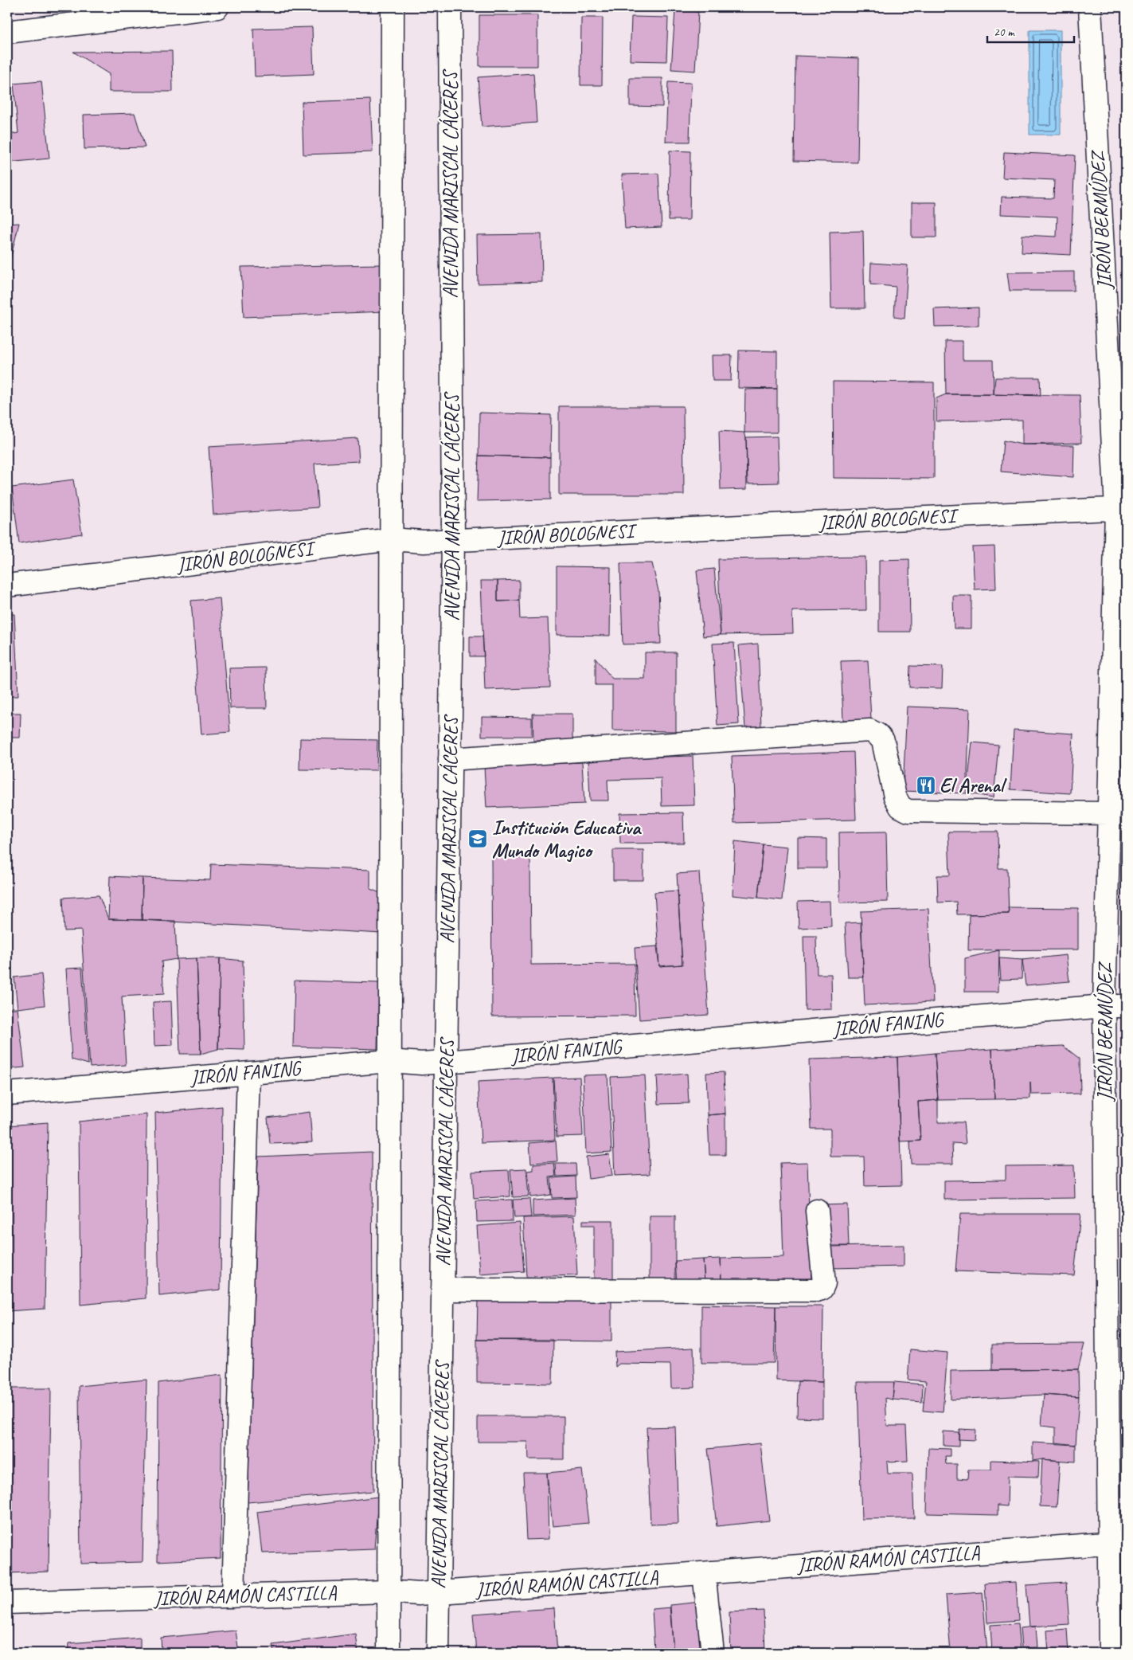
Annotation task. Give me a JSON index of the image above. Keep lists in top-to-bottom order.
{
  "streets": {
    "street": [
      "AVENIDA MARISCAL CÁCERES",
      "JIRÓN BERMÚDEZ",
      "JIRÓN BOLOGNESI",
      "JIRÓN FANING",
      "JIRÓN RAMÓN CASTILLA"
    ]
  },
  "crossings": [
    ["AVENIDA MARISCAL CÁCERES", "JIRÓN BOLOGNESI"],
    ["AVENIDA MARISCAL CÁCERES", "JIRÓN FANING"],
    ["AVENIDA MARISCAL CÁCERES", "JIRÓN RAMÓN CASTILLA"],
    ["JIRÓN BERMÚDEZ", "JIRÓN BOLOGNESI"],
    ["JIRÓN BERMÚDEZ", "JIRÓN FANING"],
    ["JIRÓN BERMÚDEZ", "JIRÓN RAMÓN CASTILLA"]
  ],
  "places": {
    "restaurant": ["El Arenal"],
    "school or university": ["Institución Educativa Mundo Magico"]
  },
  "scale_bar": "20 m"
}
